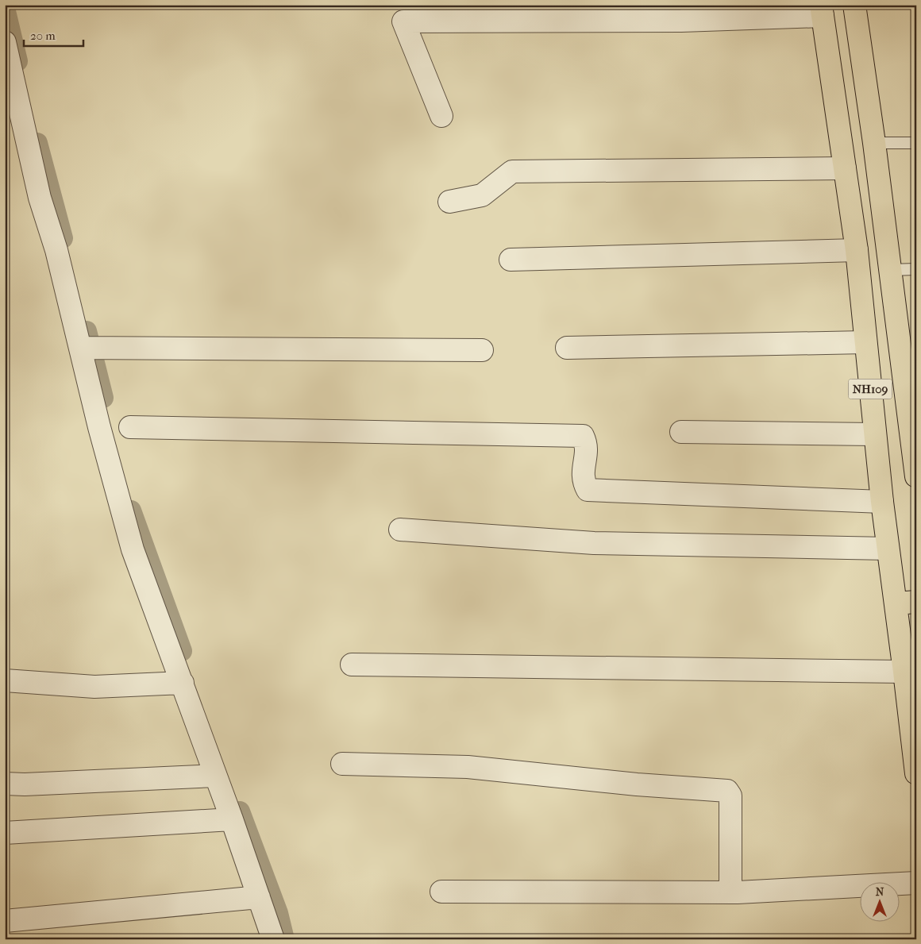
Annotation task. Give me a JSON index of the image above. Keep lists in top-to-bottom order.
{
  "streets": {
    "highway": ["NH109"]
  },
  "scale_bar": "20 m",
  "north": "top"
}
